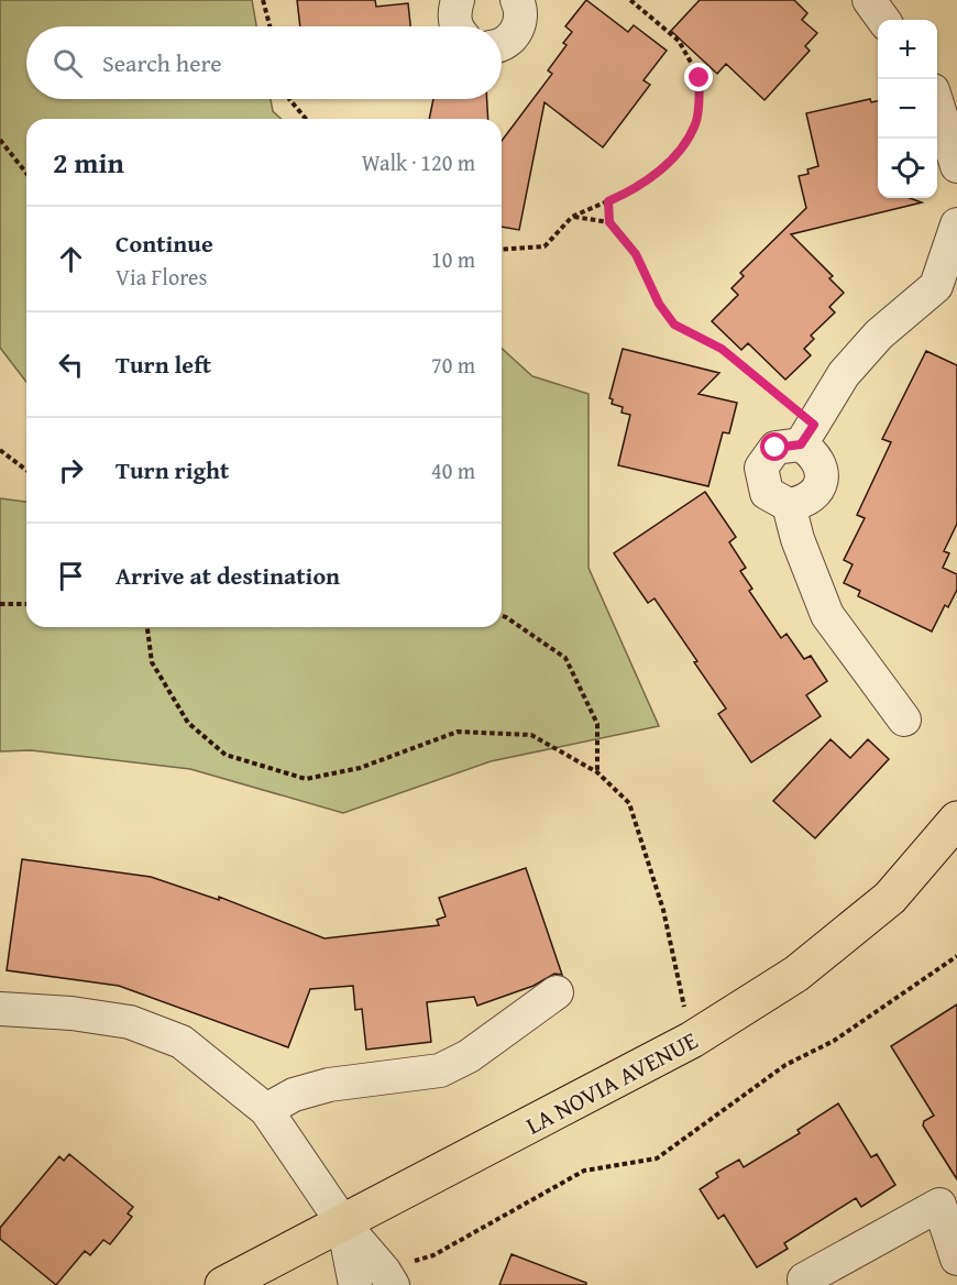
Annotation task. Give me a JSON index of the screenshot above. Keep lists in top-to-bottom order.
{
  "streets": {
    "main road": ["LA NOVIA AVENUE"]
  },
  "page": {
    "map_buttons": ["+", "−"],
    "search": "Search here",
    "heading": ["2 min", "Walk · 120 m"],
    "list": [
      ["Continue", "Via Flores", "10 m"],
      ["Turn left", "70 m"],
      ["Turn right", "40 m"],
      "Arrive at destination"
    ]
  }
}
